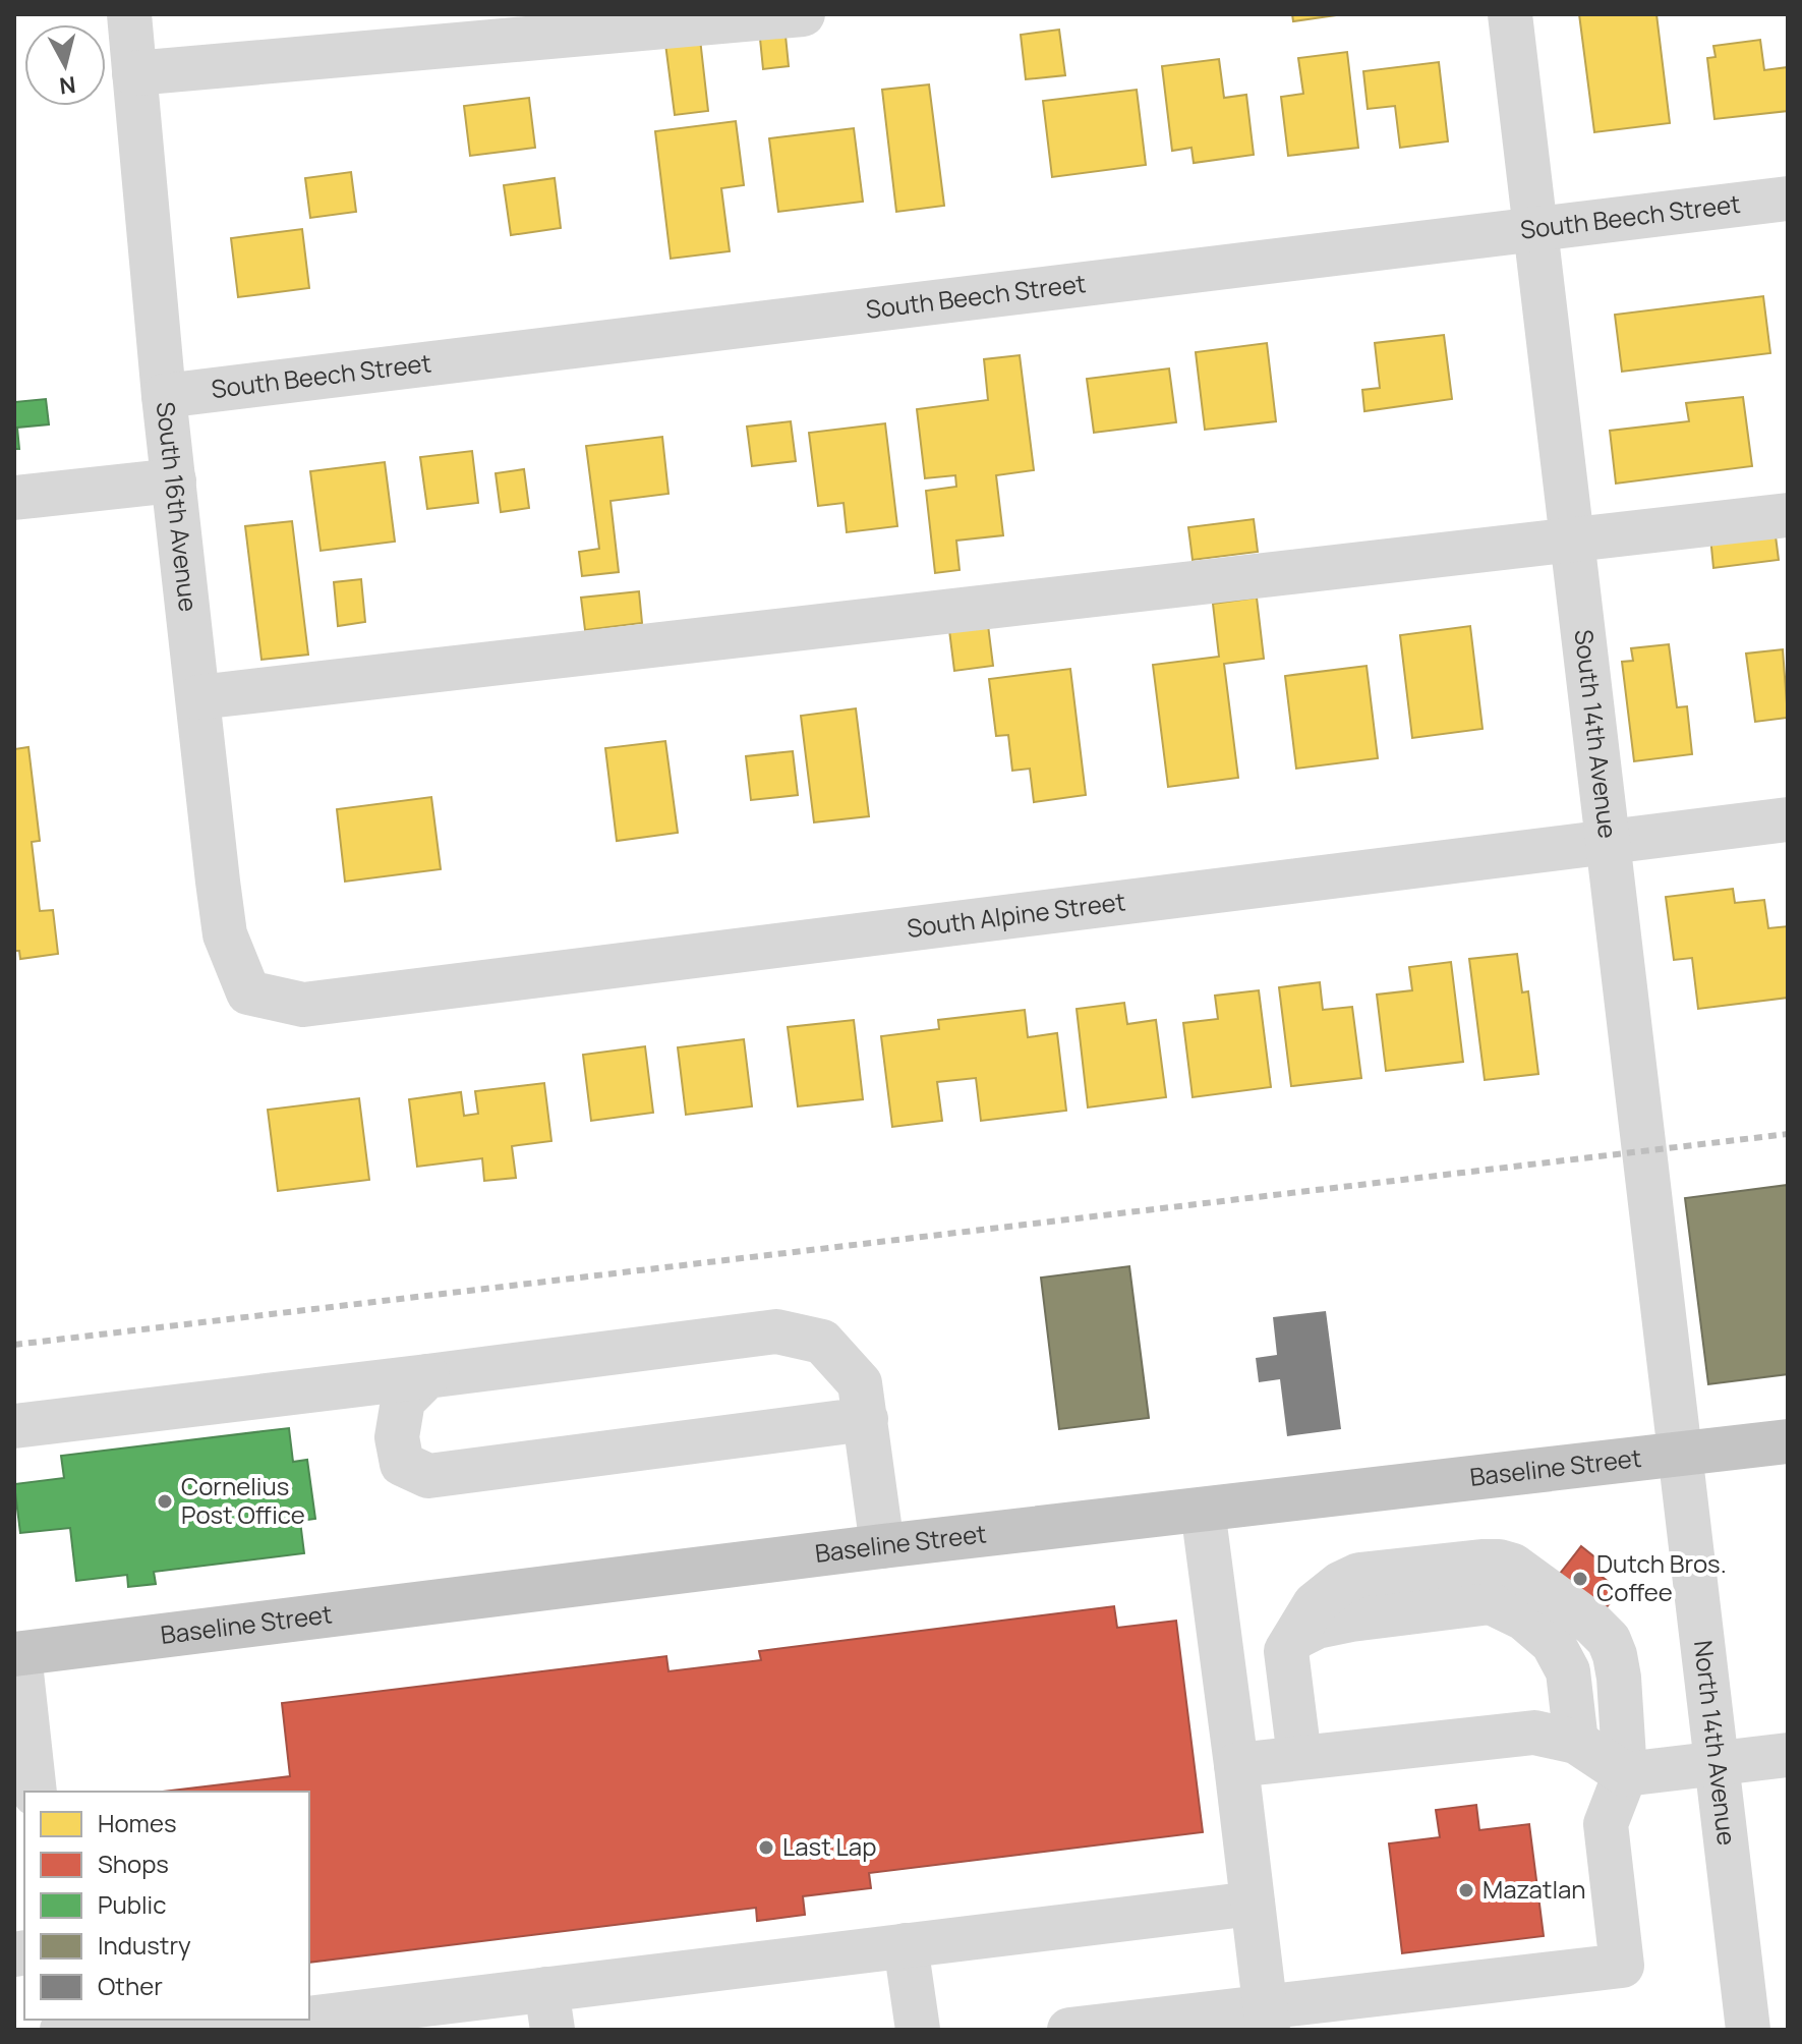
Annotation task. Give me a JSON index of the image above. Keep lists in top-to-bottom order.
{
  "streets": {
    "highway": ["Baseline Street"],
    "street": [
      "South Beech Street",
      "South 16th Avenue",
      "South 14th Avenue",
      "South Alpine Street",
      "North 14th Avenue"
    ]
  },
  "crossings": [
    ["South Beech Street", "South 16th Avenue"],
    ["South Beech Street", "South 14th Avenue"],
    ["South 16th Avenue", "South Alpine Street"],
    ["South 14th Avenue", "South Alpine Street"],
    ["South 14th Avenue", "Baseline Street"],
    ["South 14th Avenue", "North 14th Avenue"],
    ["Baseline Street", "North 14th Avenue"]
  ],
  "places": [
    "Cornelius Post Office",
    "Dutch Bros. Coffee",
    "Last Lap",
    "Mazatlan"
  ],
  "legend": [
    "Homes",
    "Shops",
    "Public",
    "Industry",
    "Other"
  ],
  "north": "bottom"
}
